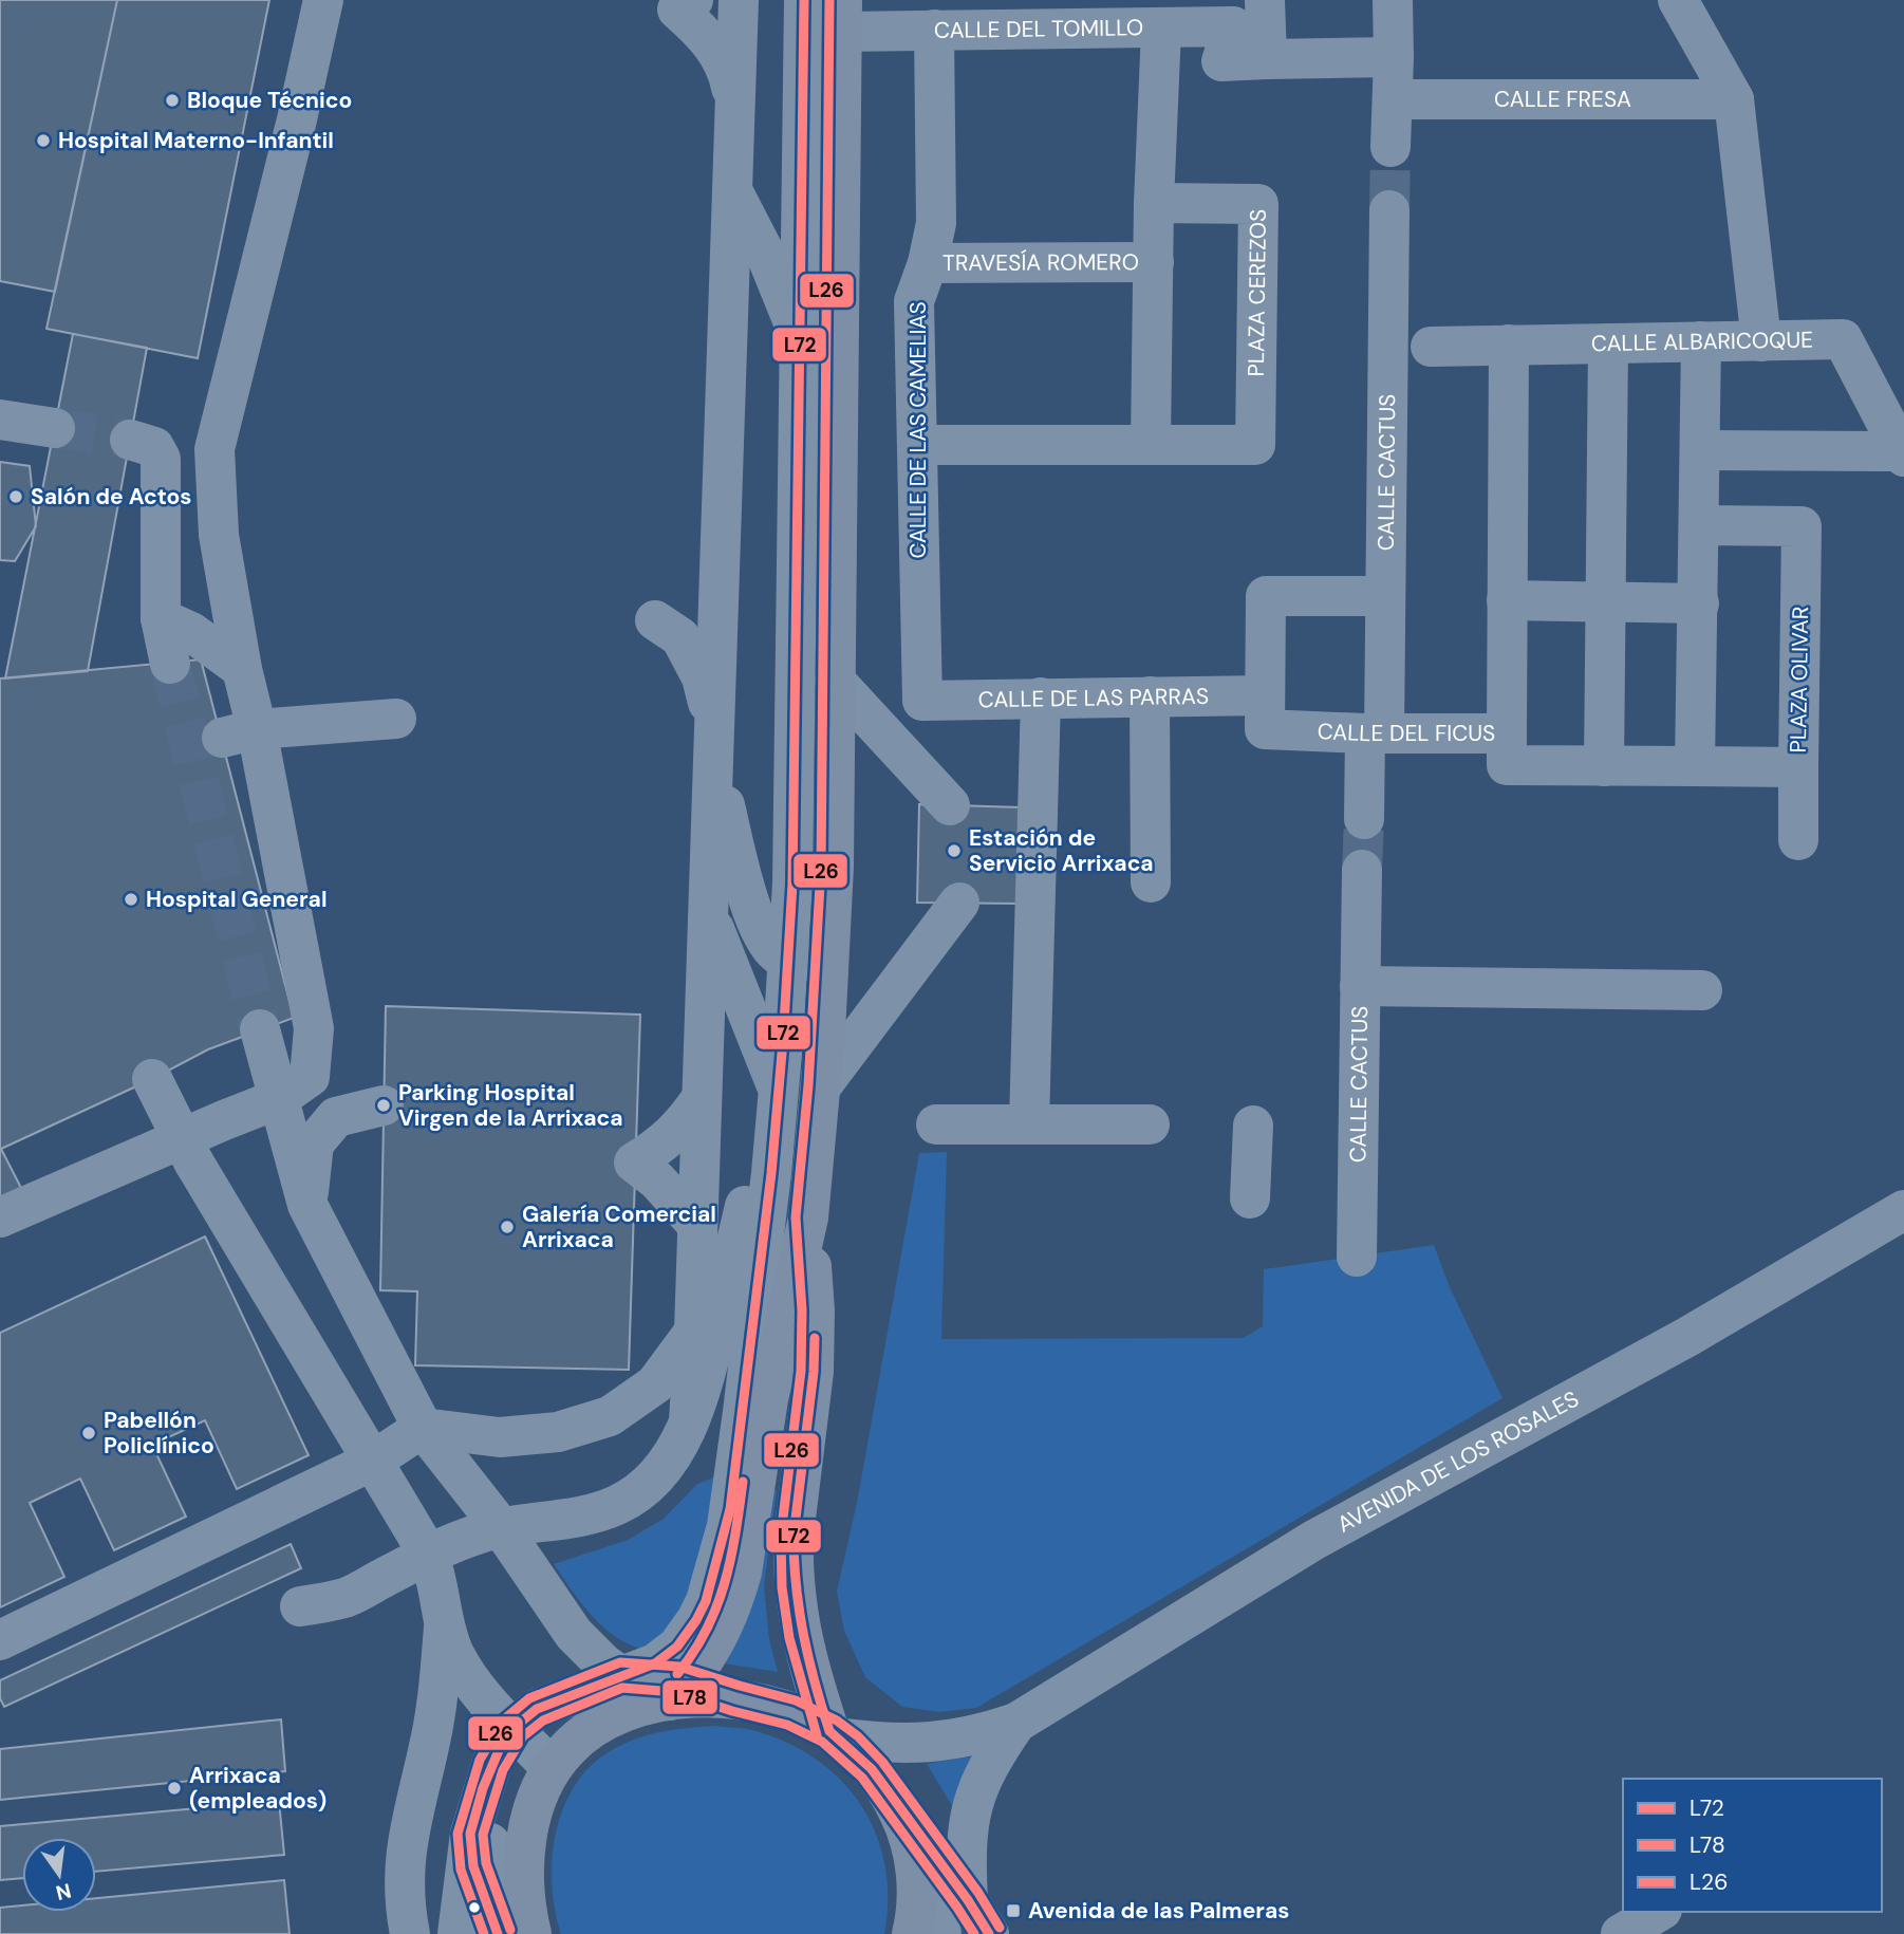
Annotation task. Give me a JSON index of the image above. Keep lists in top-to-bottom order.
{
  "streets": {
    "street": [
      "CALLE DEL TOMILLO",
      "CALLE FRESA",
      "TRAVESÍA ROMERO",
      "PLAZA CEREZOS",
      "CALLE ALBARICOQUE",
      "CALLE DE LAS CAMELIAS",
      "CALLE CACTUS",
      "PLAZA OLIVAR",
      "CALLE DE LAS PARRAS",
      "CALLE DEL FICUS",
      "AVENIDA DE LOS ROSALES"
    ]
  },
  "crossings": [
    ["CALLE DEL TOMILLO", "CALLE DE LAS CAMELIAS"],
    ["TRAVESÍA ROMERO", "CALLE DE LAS CAMELIAS"],
    ["CALLE DE LAS CAMELIAS", "CALLE DE LAS PARRAS"],
    ["CALLE CACTUS", "CALLE DEL FICUS"],
    ["PLAZA OLIVAR", "CALLE DEL FICUS"],
    ["CALLE DE LAS PARRAS", "CALLE DEL FICUS"]
  ],
  "places": {
    "other": [
      "Bloque Técnico",
      "Hospital Materno-Infantil",
      "Salón de Actos",
      "Estación de Servicio Arrixaca",
      "Hospital General",
      "Parking Hospital Virgen de la Arrixaca",
      "Galería Comercial Arrixaca",
      "Pabellón Policlínico",
      "Arrixaca (empleados)"
    ],
    "transit": ["Avenida de las Palmeras"]
  },
  "lines": ["transit line L72", "transit line L26", "transit line L78"],
  "legend": ["L72", "L78", "L26"],
  "north": "bottom"
}
